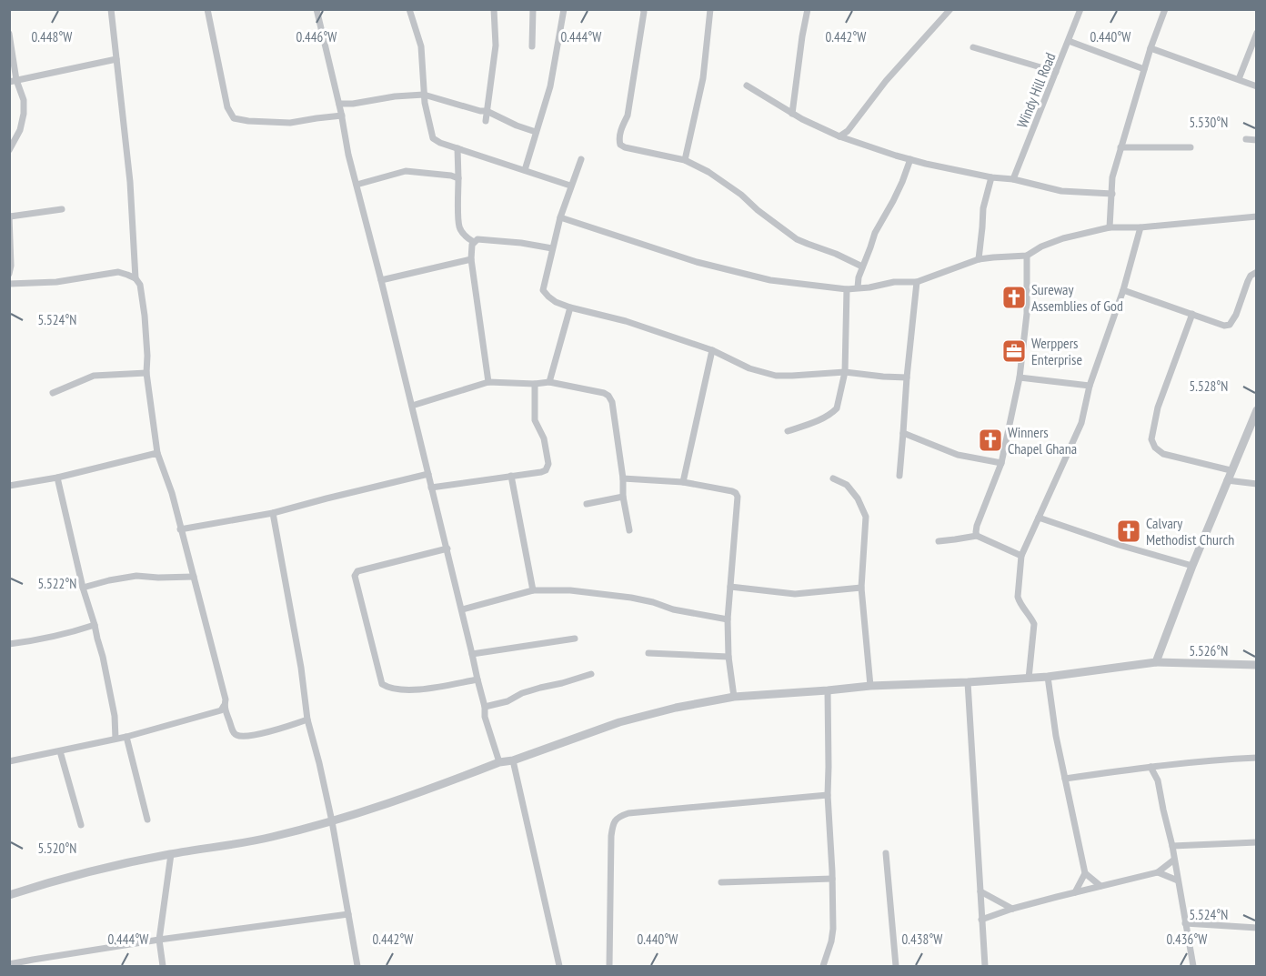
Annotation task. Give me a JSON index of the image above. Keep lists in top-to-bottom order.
{
  "streets": {
    "street": ["Windy Hill Road"]
  },
  "places": {
    "church": ["Sureway Assemblies of God", "Winners Chapel Ghana", "Calvary Methodist Church"],
    "office": ["Werppers Enterprise"]
  },
  "coordinates": [
    "0.448°W",
    "0.446°W",
    "0.444°W",
    "0.442°W",
    "0.440°W",
    "5.530°N",
    "5.524°N",
    "5.528°N",
    "5.522°N",
    "5.526°N",
    "5.520°N",
    "0.438°W",
    "0.436°W"
  ]
}
